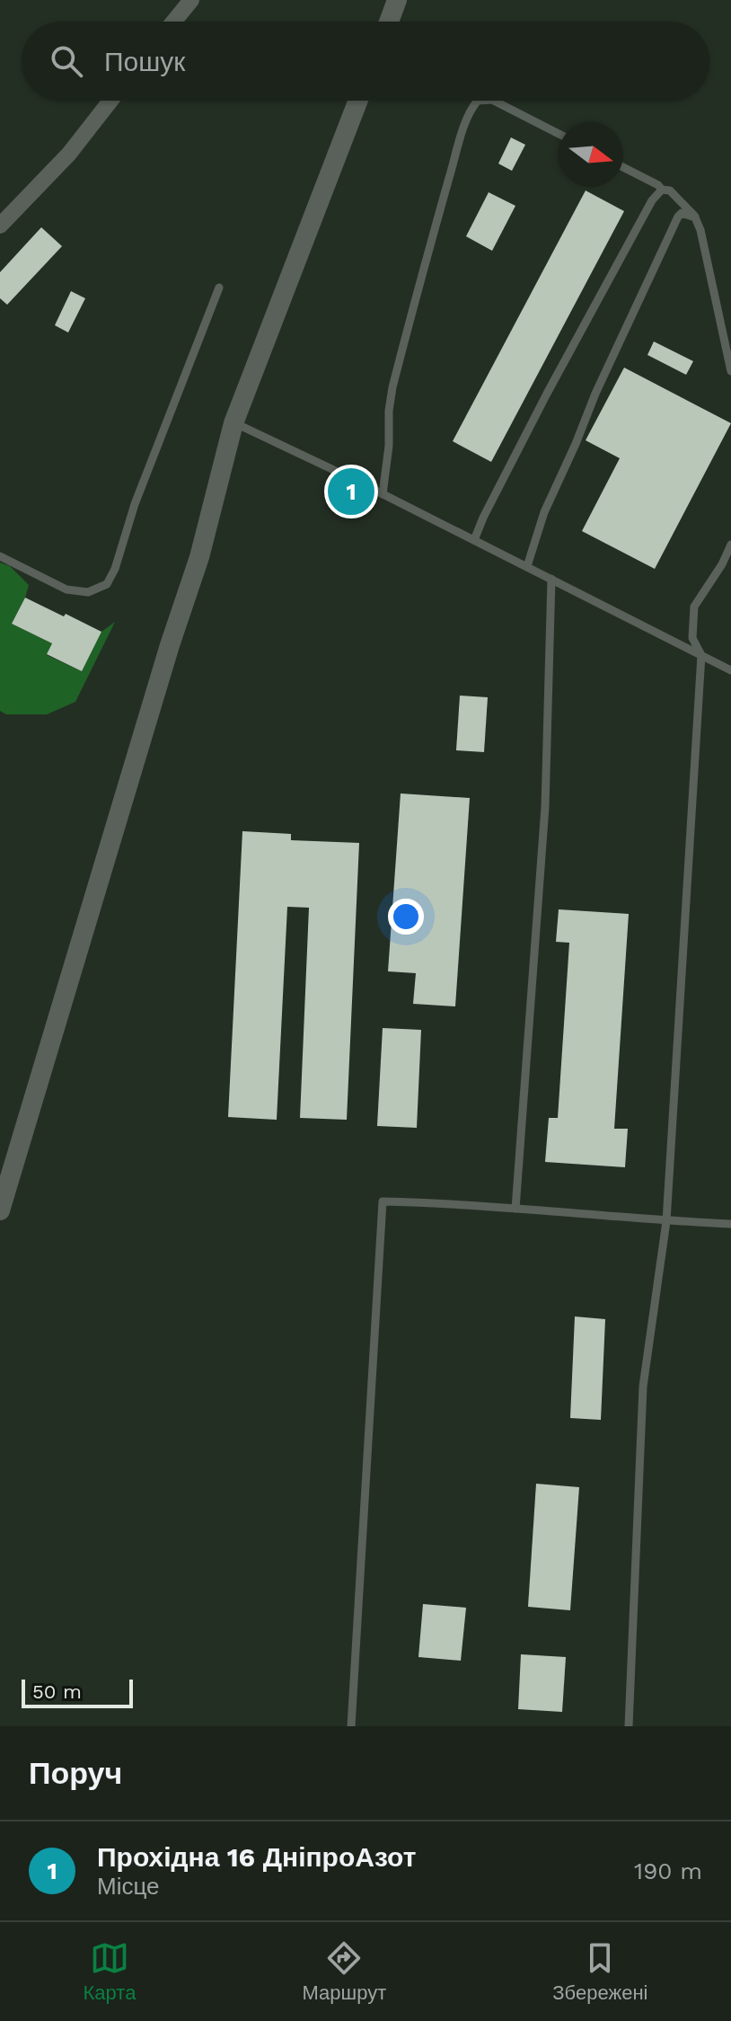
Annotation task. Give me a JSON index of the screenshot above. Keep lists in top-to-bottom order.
{
  "scale_bar": "50 m",
  "north": "right",
  "page": {
    "search": "Пошук",
    "pins": "1",
    "scale": "50 m",
    "heading": "Поруч",
    "list": [
      {
        "mark": "1",
        "name": "Прохідна 16 ДніпроАзот",
        "note": "Місце",
        "value": "190 m"
      }
    ],
    "nav": ["Карта", "Маршрут", "Збережені"]
  }
}
